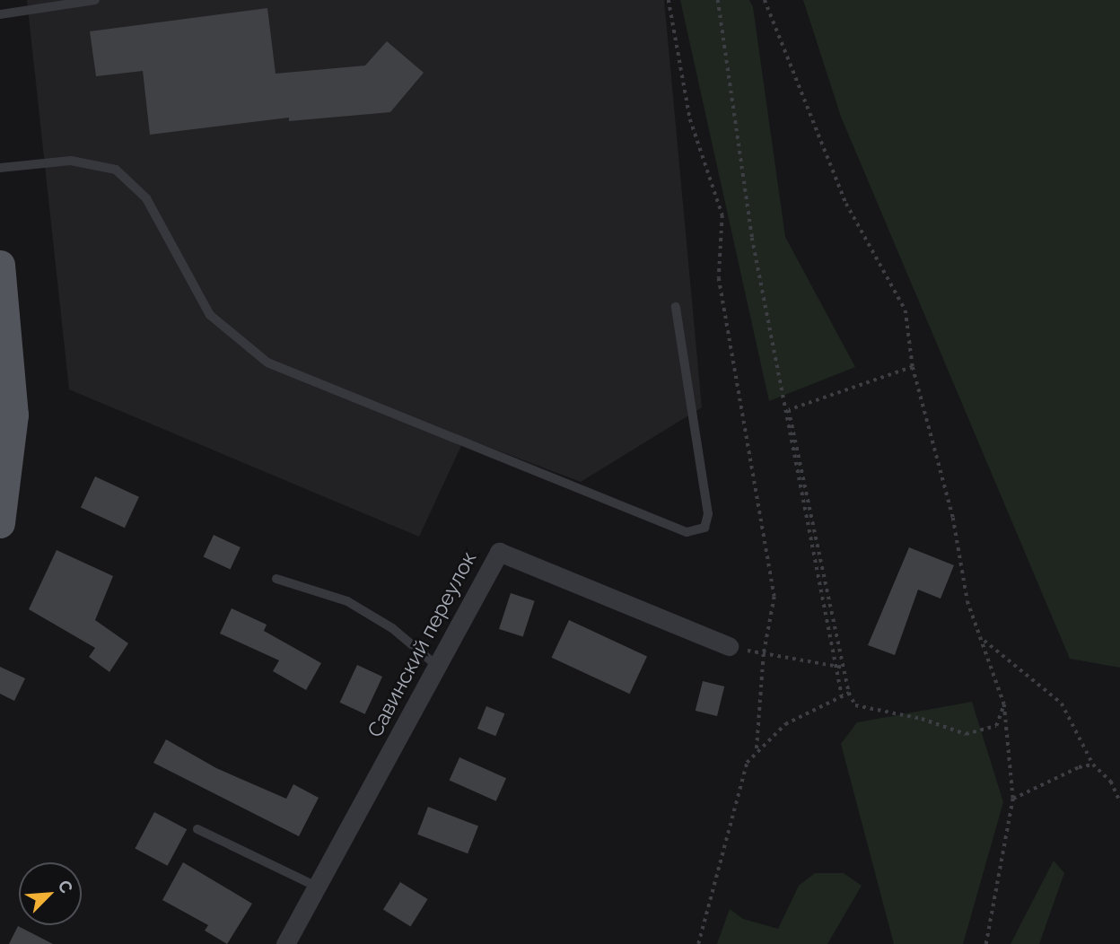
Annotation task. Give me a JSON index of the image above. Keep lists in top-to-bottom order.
{
  "streets": {
    "street": ["Савинский переулок"]
  },
  "north": "top right"
}
